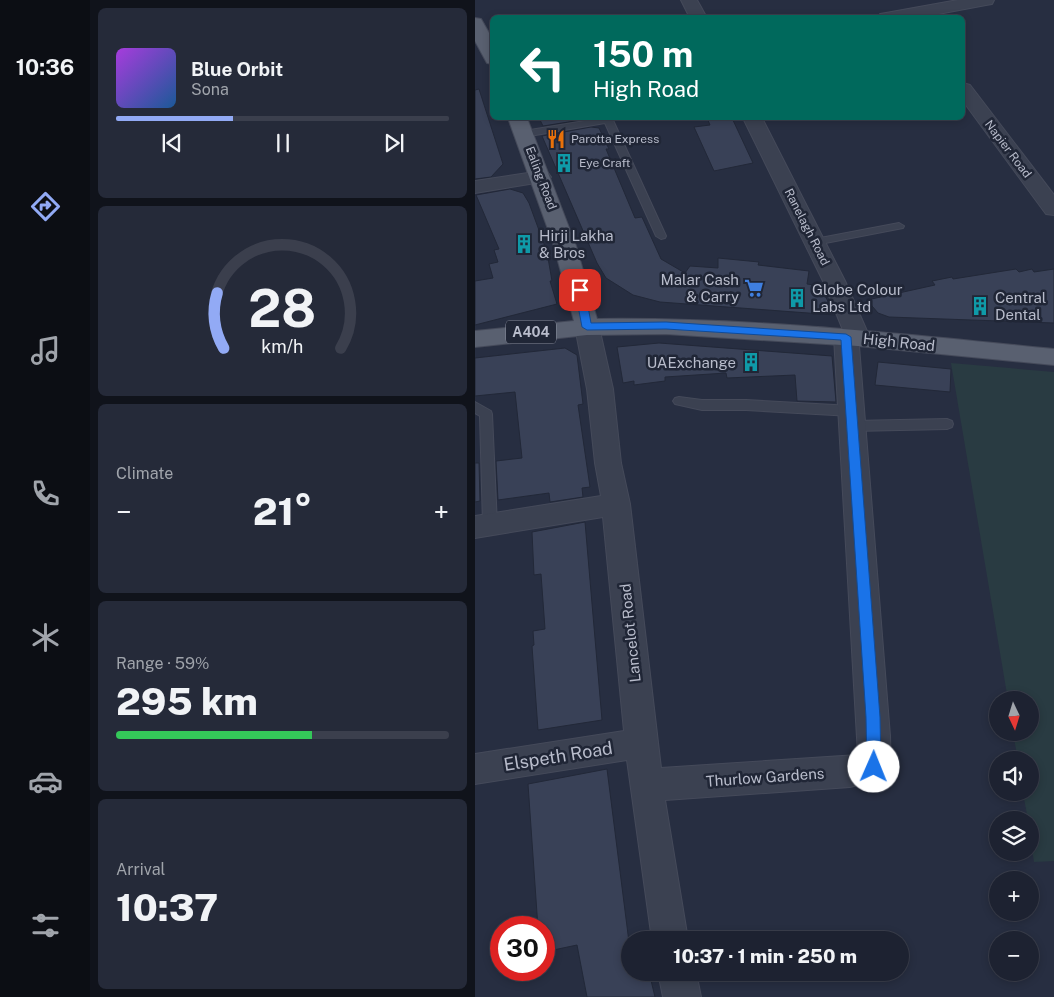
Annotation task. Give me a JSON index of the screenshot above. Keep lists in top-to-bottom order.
{
  "streets": {
    "main road": ["Ealing Road", "A404", "High Road"],
    "street": [
      "Napier Road",
      "Ranelagh Road",
      "Lancelot Road",
      "Elspeth Road",
      "Thurlow Gardens"
    ]
  },
  "crossings": [
    ["Ealing Road", "High Road"],
    ["Ealing Road", "Lancelot Road"],
    ["Ranelagh Road", "High Road"],
    ["Ranelagh Road", "Thurlow Gardens"],
    ["High Road", "Lancelot Road"],
    ["High Road", "Thurlow Gardens"],
    ["Lancelot Road", "Elspeth Road"],
    ["Lancelot Road", "Thurlow Gardens"]
  ],
  "places": {
    "restaurant": ["Parotta Express"],
    "building": [
      "Eye Craft",
      "Hirji Lakha & Bros",
      "Globe Colour Labs Ltd",
      "Central Dental",
      "UAExchange"
    ],
    "supermarket": ["Malar Cash & Carry"]
  },
  "north": "bottom",
  "page": {
    "tabs": "10:36",
    "turn": ["150 m", "High Road"],
    "song": ["Blue Orbit", "Sona"],
    "tile": [
      "Climate",
      ["Range · 59%", "295 km"],
      ["Arrival", "10:37"]
    ],
    "heat": ["−", "21°", "+"],
    "map_buttons": ["+", "−"],
    "limit": "30",
    "trip": "10:37 · 1 min · 250 m",
    "gauge": ["28", "km/h"]
  }
}
